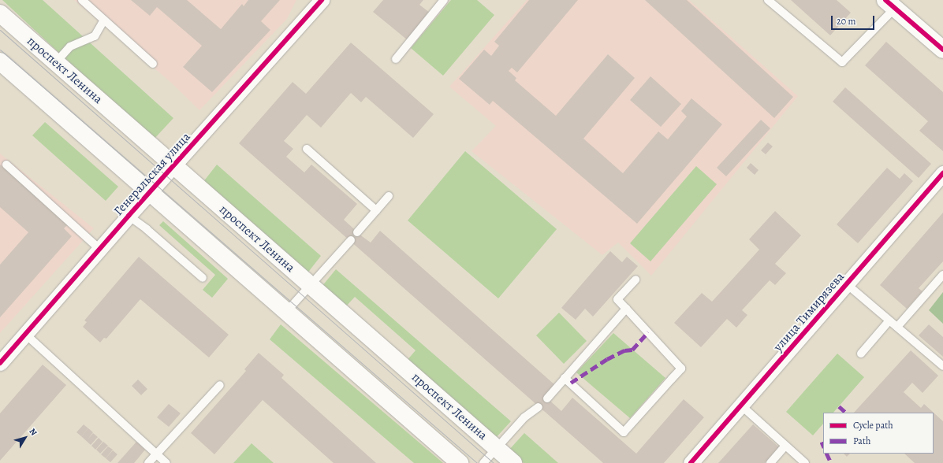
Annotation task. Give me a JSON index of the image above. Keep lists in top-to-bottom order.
{
  "streets": {
    "main road": ["проспект Ленина"],
    "street": ["Генеральская улица", "улица Тимирязева"]
  },
  "crossings": [
    ["проспект Ленина", "Генеральская улица"]
  ],
  "legend": ["Cycle path", "Path"],
  "scale_bar": "20 m",
  "north": "top right"
}
